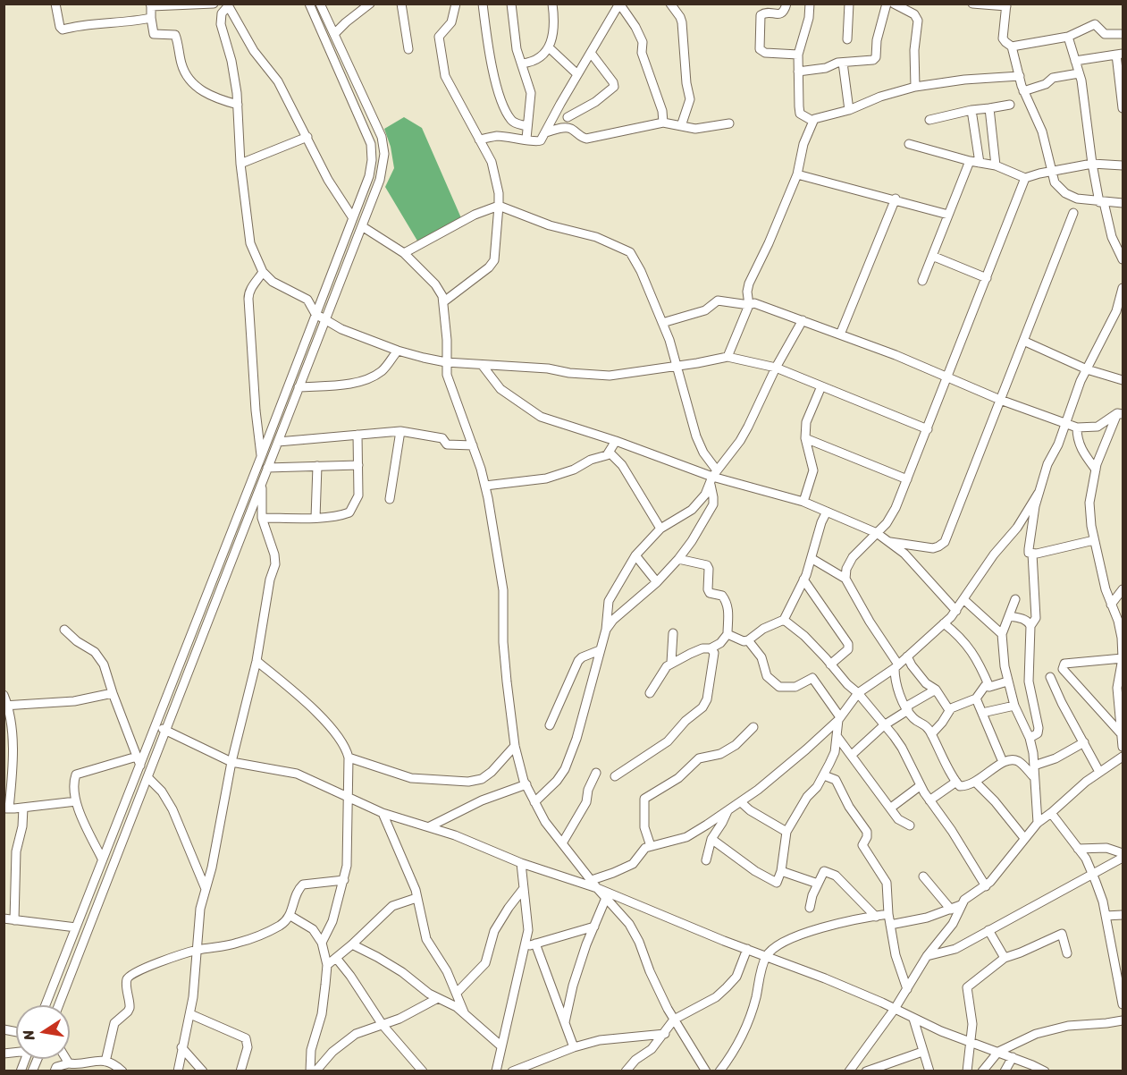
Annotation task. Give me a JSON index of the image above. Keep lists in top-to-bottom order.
{
  "north": "left"
}
